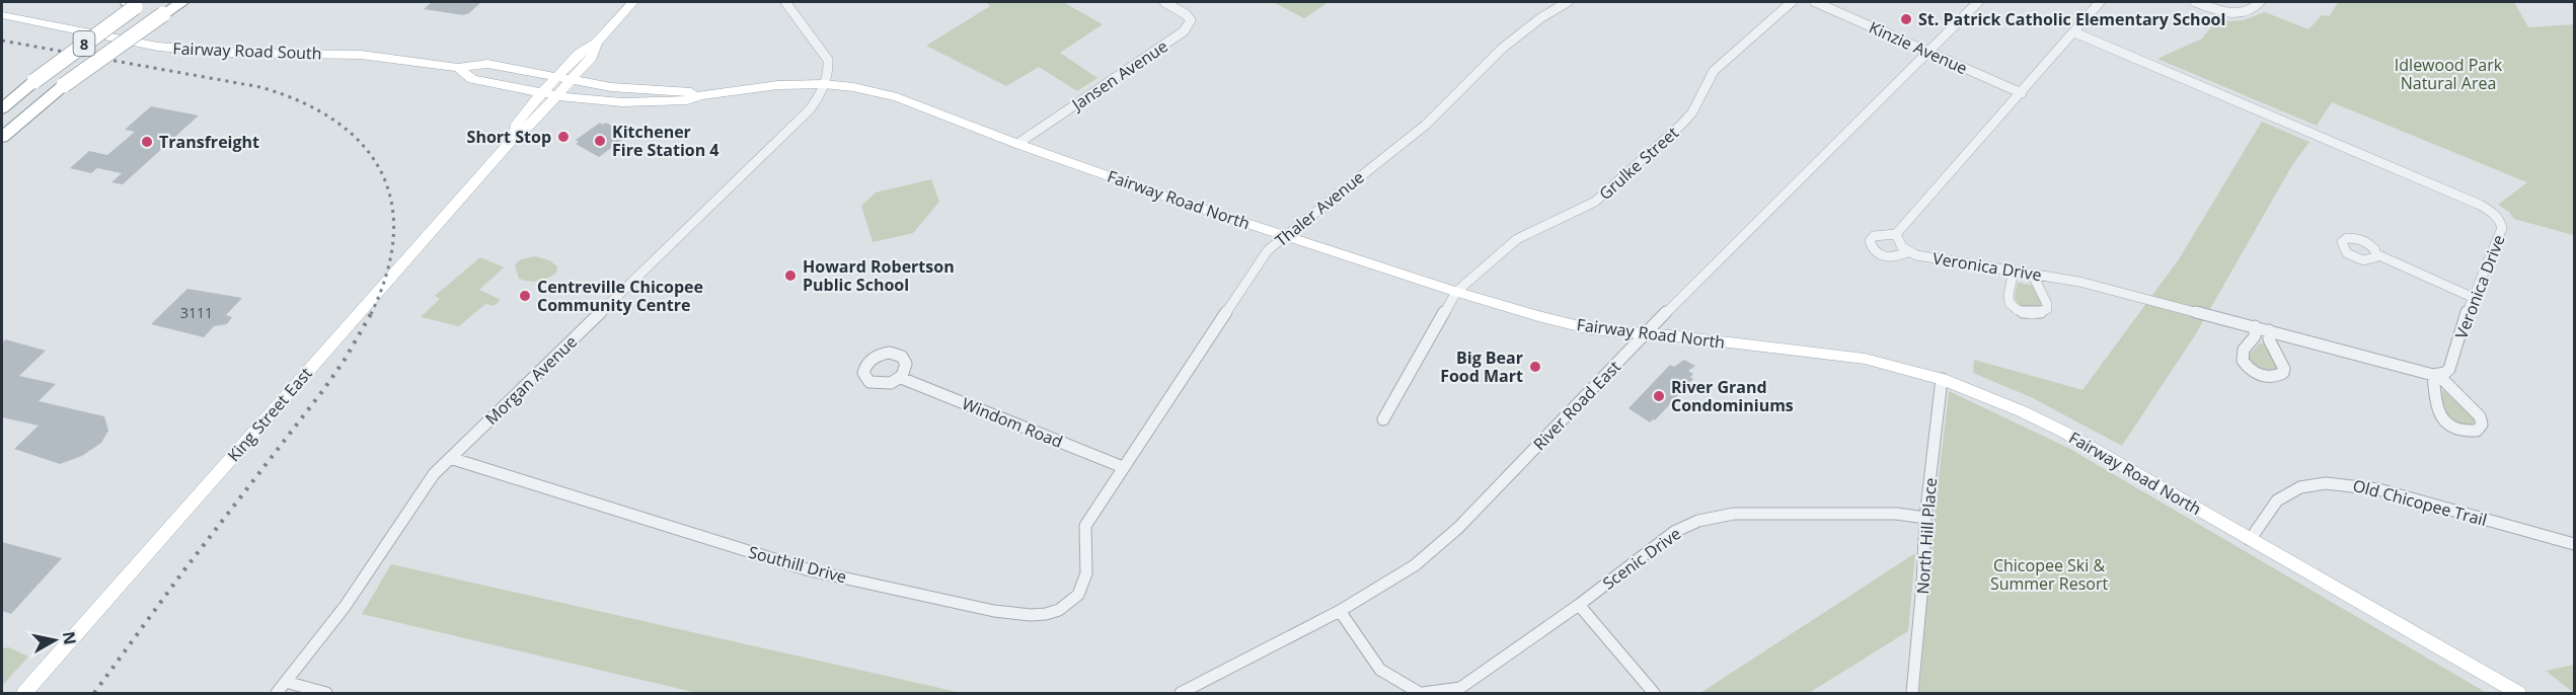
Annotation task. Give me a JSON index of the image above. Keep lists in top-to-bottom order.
{
  "streets": {
    "highway": ["8"],
    "main road": ["Fairway Road South", "Fairway Road North", "King Street East"],
    "street": [
      "Kinzie Avenue",
      "Jansen Avenue",
      "Grulke Street",
      "Thaler Avenue",
      "Veronica Drive",
      "Morgan Avenue",
      "River Road East",
      "Windom Road",
      "Old Chicopee Trail",
      "North Hill Place",
      "Scenic Drive",
      "Southill Drive"
    ]
  },
  "crossings": [
    ["Kinzie Avenue", "River Road East"],
    ["Fairway Road South", "Fairway Road North"],
    ["Fairway Road South", "King Street East"],
    ["Jansen Avenue", "Fairway Road North"],
    ["Grulke Street", "Fairway Road North"],
    ["Fairway Road North", "Thaler Avenue"],
    ["Fairway Road North", "Morgan Avenue"],
    ["Fairway Road North", "River Road East"],
    ["Fairway Road North", "King Street East"],
    ["Fairway Road North", "Old Chicopee Trail"],
    ["Fairway Road North", "North Hill Place"],
    ["Thaler Avenue", "Windom Road"],
    ["Thaler Avenue", "Southill Drive"],
    ["Morgan Avenue", "Southill Drive"],
    ["River Road East", "Scenic Drive"],
    ["North Hill Place", "Scenic Drive"]
  ],
  "parks": ["Idlewood Park Natural Area", "Chicopee Ski & Summer Resort"],
  "places": [
    "St. Patrick Catholic Elementary School",
    "Short Stop",
    "Kitchener Fire Station 4",
    "Transfreight",
    "Howard Robertson Public School",
    "Centreville Chicopee Community Centre",
    "Big Bear Food Mart",
    "River Grand Condominiums"
  ],
  "house_numbers": ["3111"],
  "north": "right"
}
